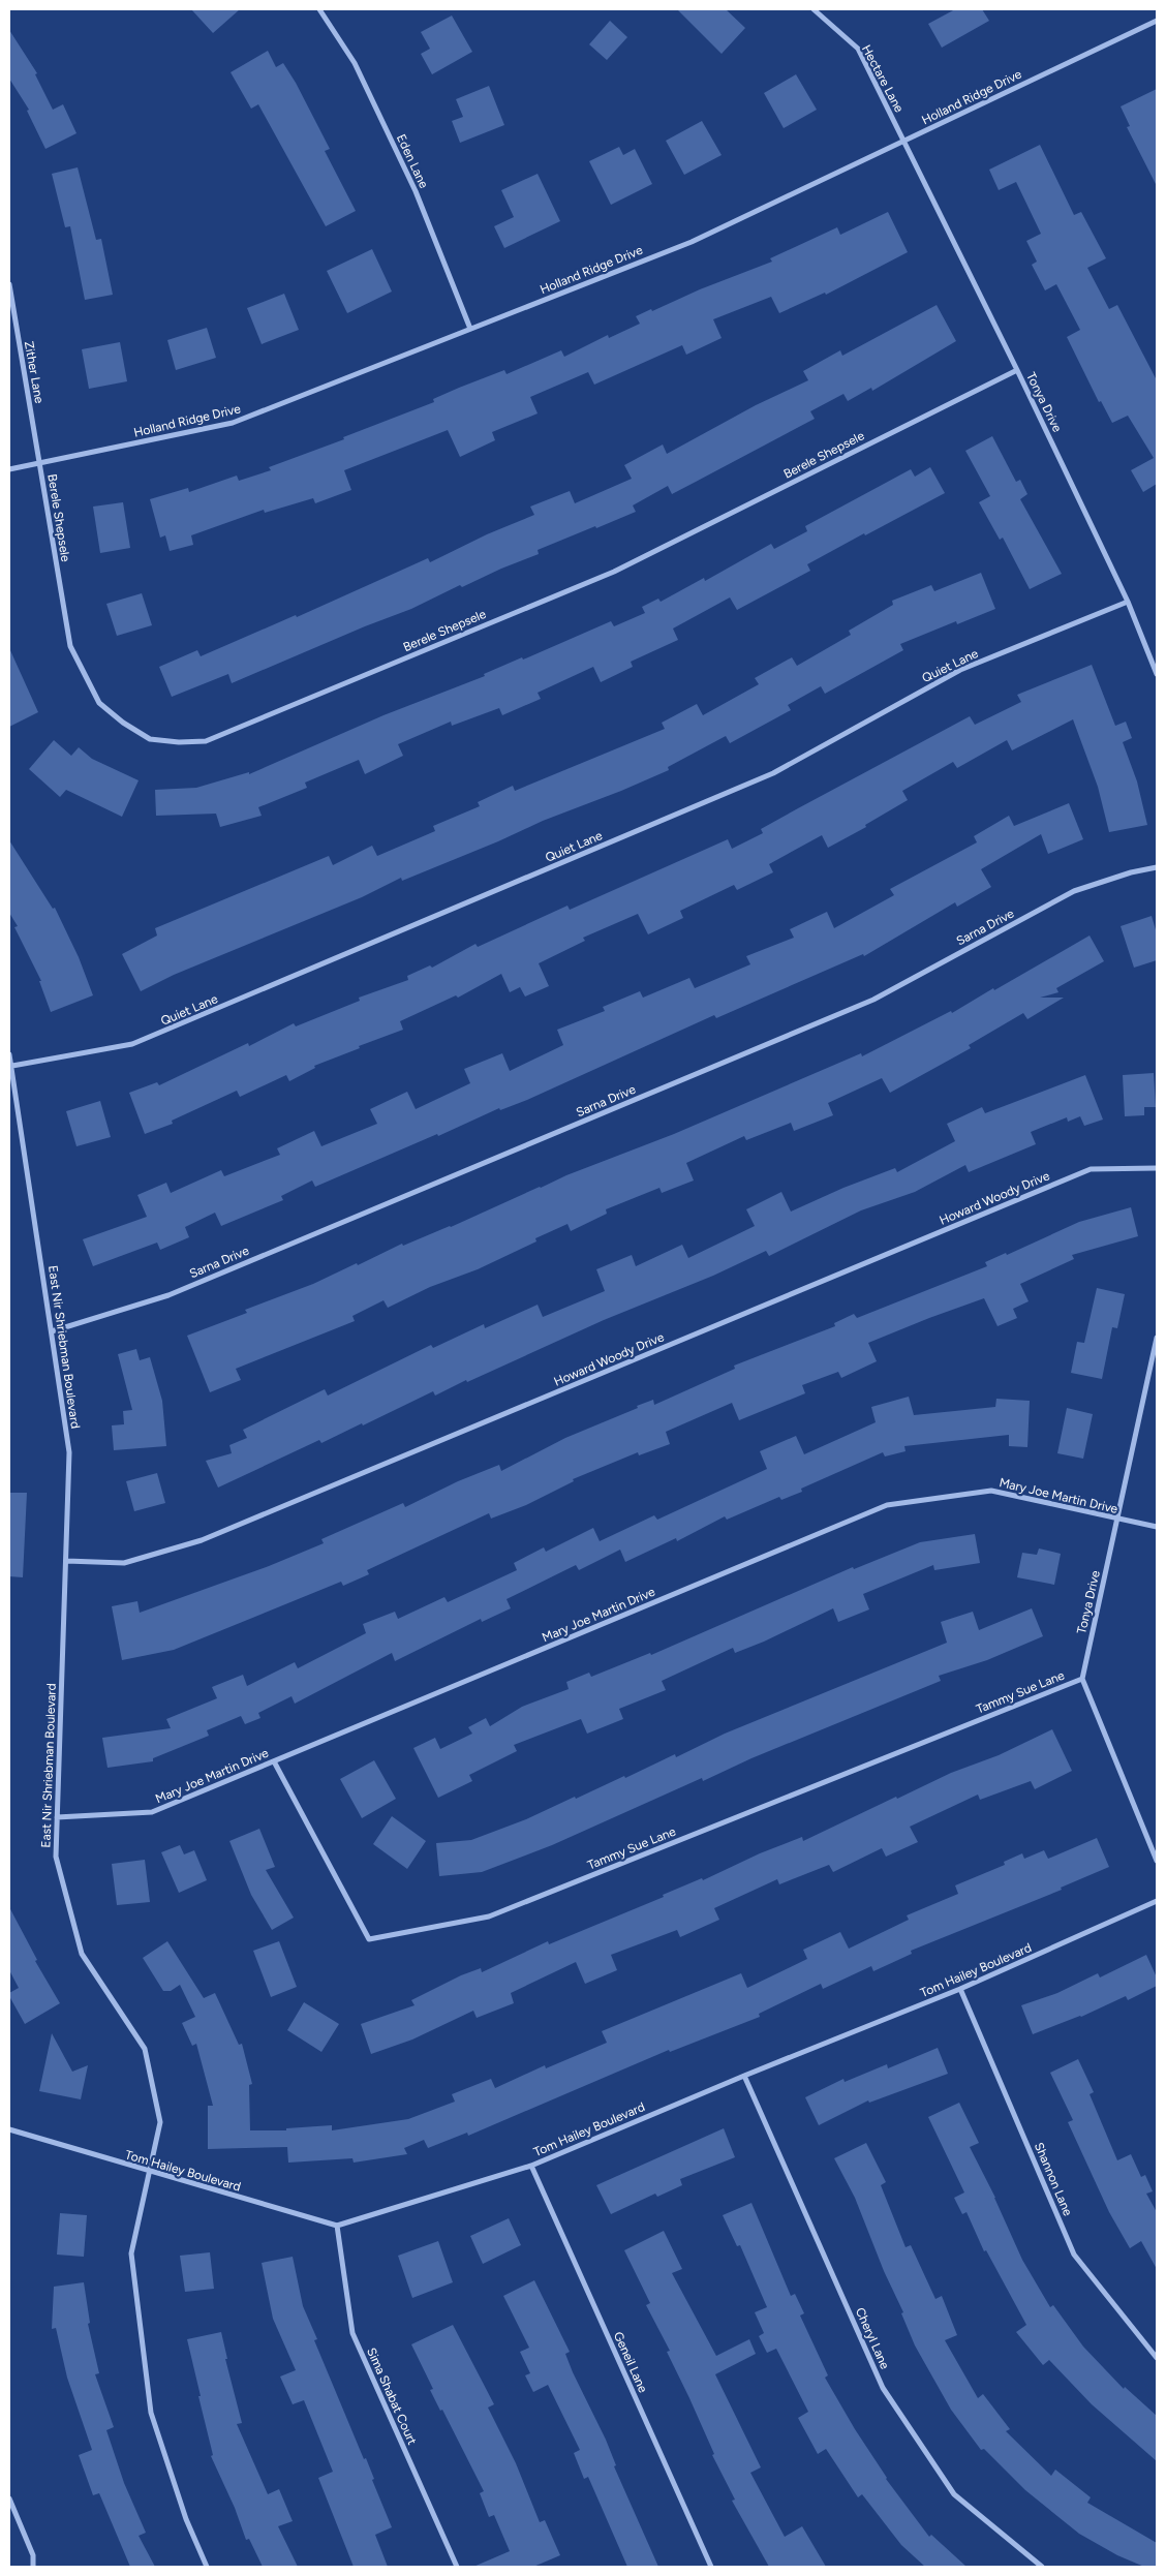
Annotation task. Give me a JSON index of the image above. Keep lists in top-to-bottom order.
{
  "streets": {
    "street": [
      "Hectare Lane",
      "Holland Ridge Drive",
      "Eden Lane",
      "Zither Lane",
      "Tonya Drive",
      "Berele Shepsele",
      "Quiet Lane",
      "Sarna Drive",
      "Howard Woody Drive",
      "East Nir Shriebman Boulevard",
      "Mary Joe Martin Drive",
      "Tammy Sue Lane",
      "Tom Hailey Boulevard",
      "Shannon Lane",
      "Cheryl Lane",
      "Geneil Lane",
      "Sima Shabat Court"
    ]
  },
  "crossings": [
    ["Hectare Lane", "Holland Ridge Drive"],
    ["Hectare Lane", "Tonya Drive"],
    ["Holland Ridge Drive", "Eden Lane"],
    ["Holland Ridge Drive", "Zither Lane"],
    ["Holland Ridge Drive", "Tonya Drive"],
    ["Holland Ridge Drive", "Berele Shepsele"],
    ["Zither Lane", "Berele Shepsele"],
    ["Tonya Drive", "Berele Shepsele"],
    ["Tonya Drive", "Quiet Lane"],
    ["Tonya Drive", "Mary Joe Martin Drive"],
    ["Tonya Drive", "Tammy Sue Lane"],
    ["Quiet Lane", "East Nir Shriebman Boulevard"],
    ["Sarna Drive", "East Nir Shriebman Boulevard"],
    ["Howard Woody Drive", "East Nir Shriebman Boulevard"],
    ["East Nir Shriebman Boulevard", "Mary Joe Martin Drive"],
    ["East Nir Shriebman Boulevard", "Tom Hailey Boulevard"],
    ["Mary Joe Martin Drive", "Tammy Sue Lane"],
    ["Tom Hailey Boulevard", "Shannon Lane"],
    ["Tom Hailey Boulevard", "Cheryl Lane"],
    ["Tom Hailey Boulevard", "Geneil Lane"],
    ["Tom Hailey Boulevard", "Sima Shabat Court"]
  ]
}
